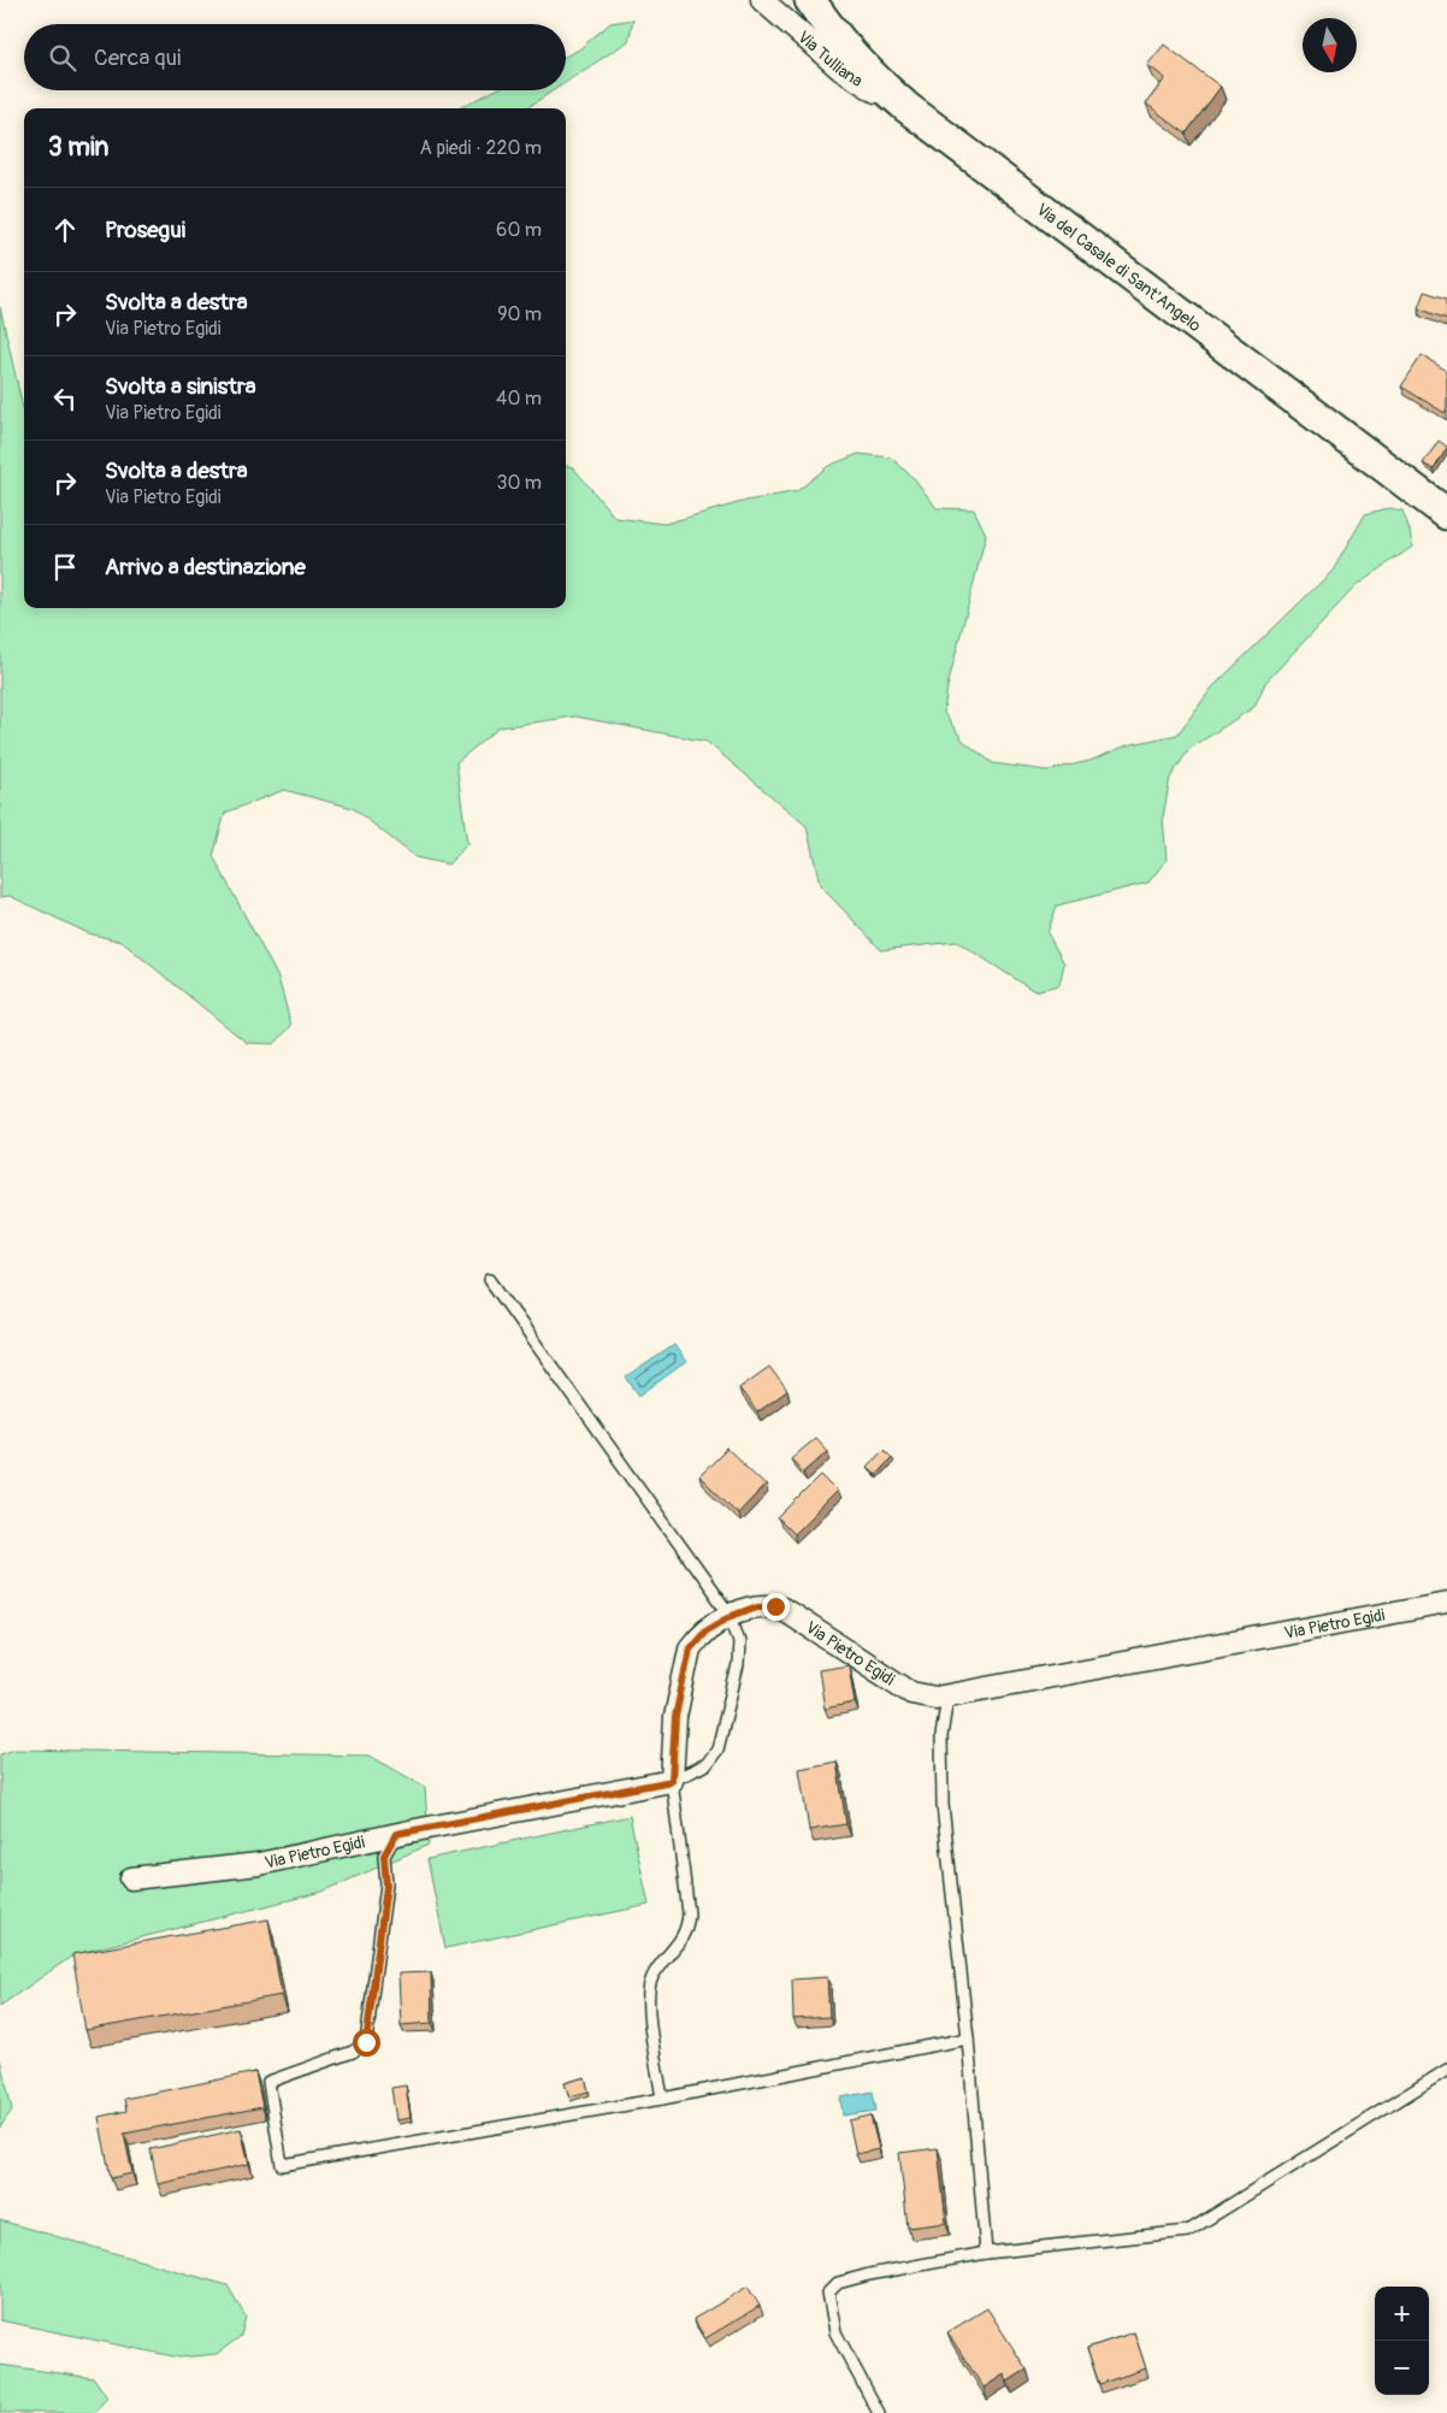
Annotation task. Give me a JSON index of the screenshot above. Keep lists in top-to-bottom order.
{
  "streets": {
    "main road": ["Via del Casale di Sant'Angelo"],
    "street": ["Via Tulliana", "Via Pietro Egidi"]
  },
  "crossings": [
    ["Via Tulliana", "Via del Casale di Sant'Angelo"]
  ],
  "north": "bottom",
  "page": {
    "search": "Cerca qui",
    "heading": ["3 min", "A piedi · 220 m"],
    "list": [
      ["Prosegui", "60 m"],
      ["Svolta a destra", "Via Pietro Egidi", "90 m"],
      ["Svolta a sinistra", "Via Pietro Egidi", "40 m"],
      ["Svolta a destra", "Via Pietro Egidi", "30 m"],
      "Arrivo a destinazione"
    ],
    "map_buttons": ["+", "−"]
  }
}
